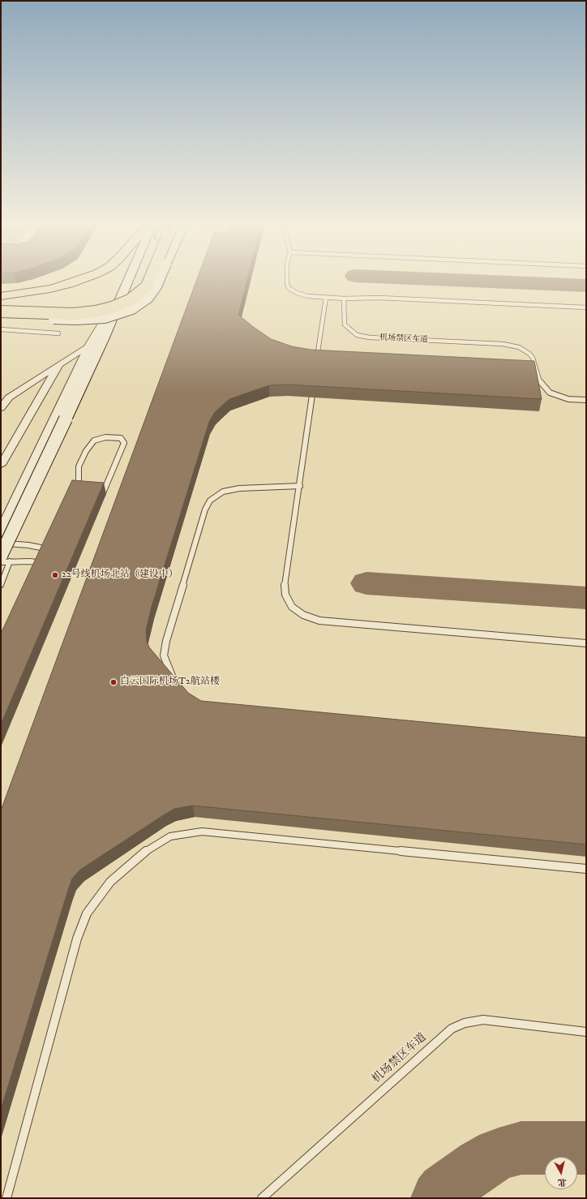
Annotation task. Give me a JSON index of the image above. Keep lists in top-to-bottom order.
{
  "streets": {
    "lane": ["机场禁区车道"]
  },
  "places": ["22号线机场北站（建设中）", "白云国际机场T2航站楼"],
  "north": "bottom"
}
